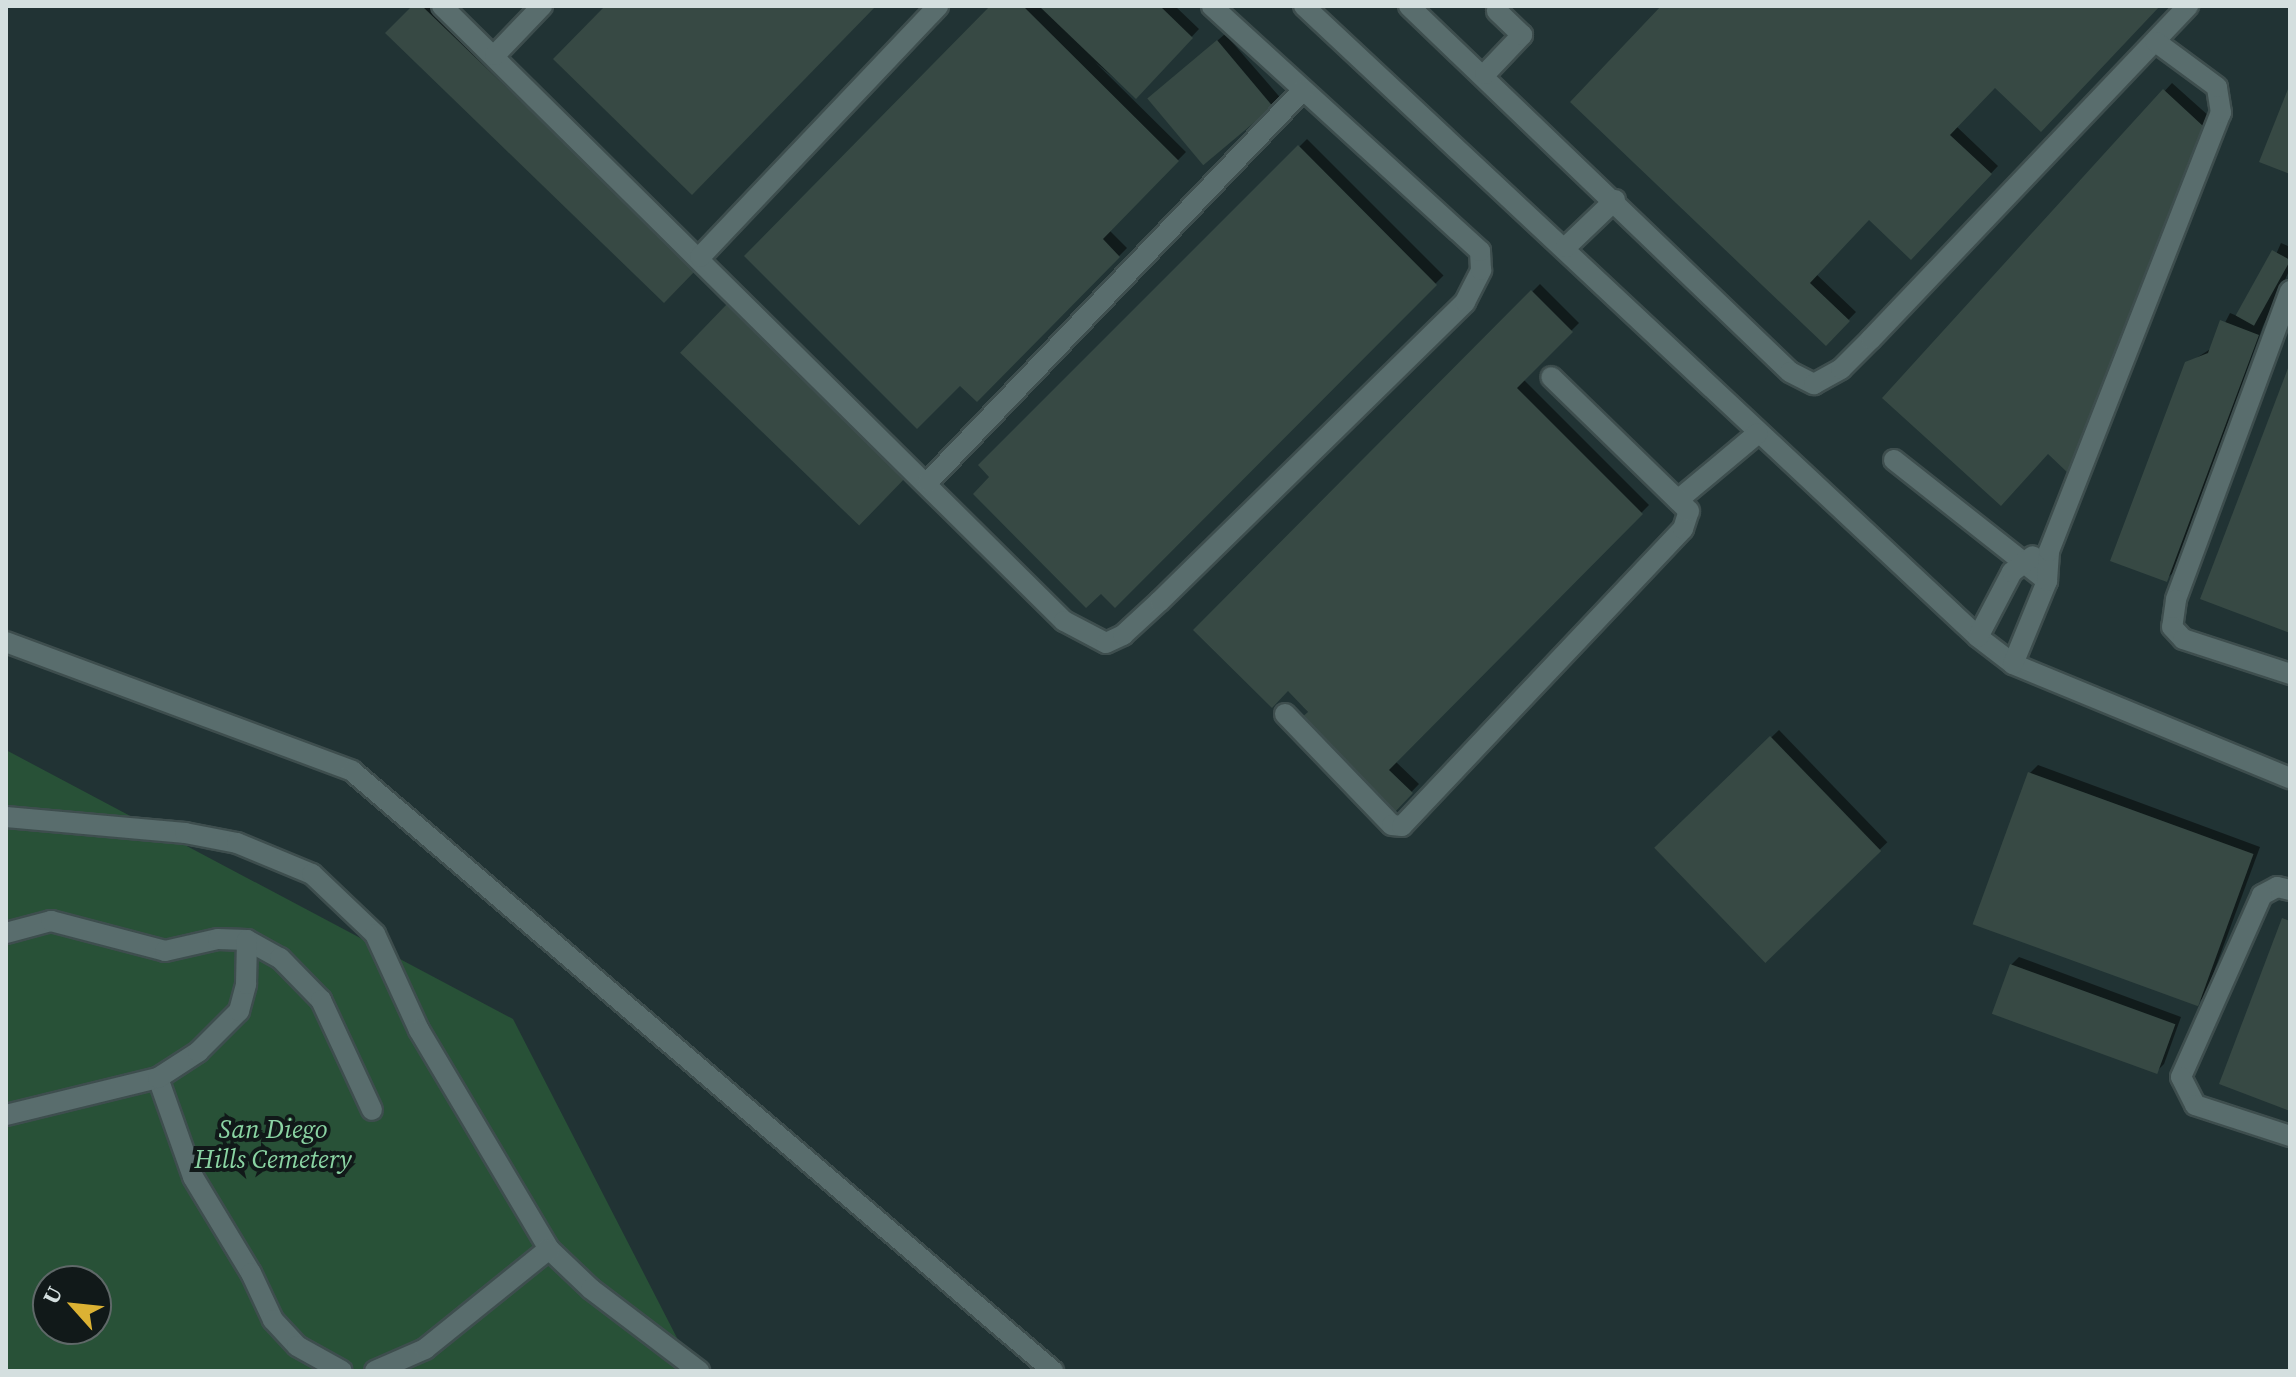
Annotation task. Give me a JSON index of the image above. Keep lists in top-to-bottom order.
{
  "parks": ["San Diego Hills Cemetery"],
  "north": "top left"
}
